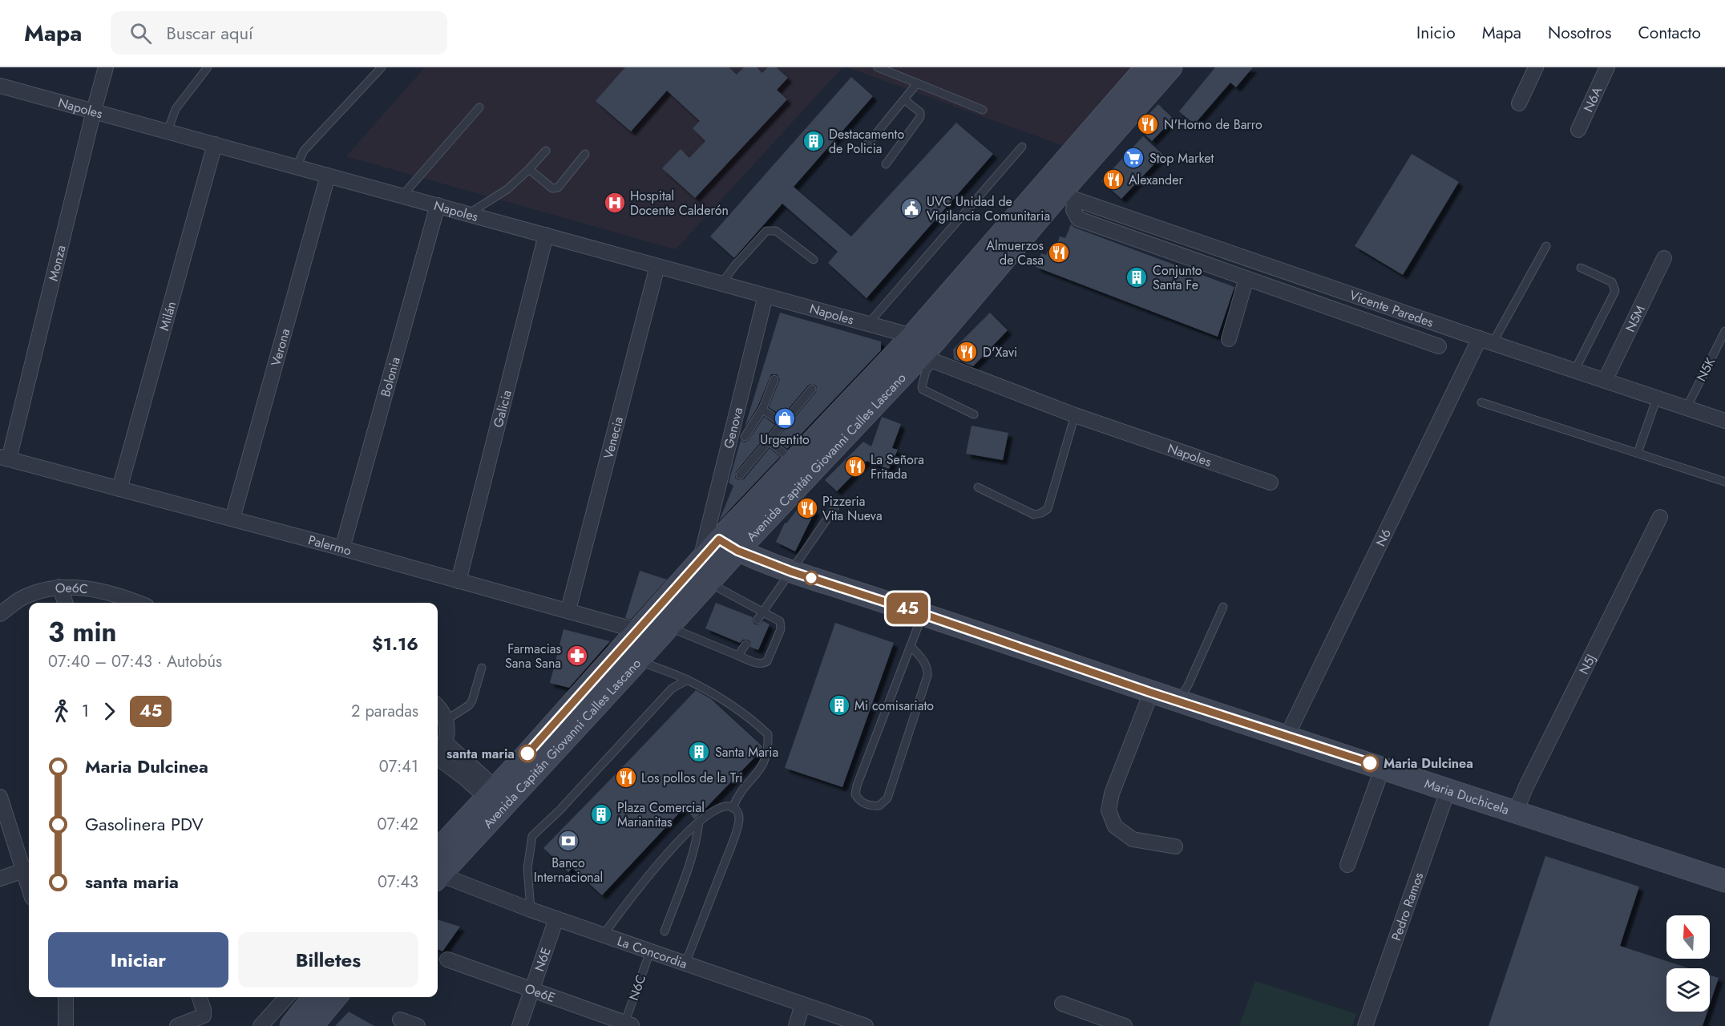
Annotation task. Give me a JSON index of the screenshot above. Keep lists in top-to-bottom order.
{
  "streets": {
    "main road": ["Avenida Capitán Giovanni Calles Lascano", "Maria Duchicela"],
    "street": [
      "N6A",
      "Napoles",
      "Monza",
      "Vicente Paredes",
      "Milán",
      "N5M",
      "Verona",
      "Bolonia",
      "Galicia",
      "Genova",
      "Venecia",
      "N6",
      "Palermo",
      "Oe6C",
      "N5J",
      "Pedro Ramos",
      "La Concordia",
      "N6E",
      "Oe6E"
    ],
    "lane": ["N5K", "N6C"]
  },
  "crossings": [
    ["Napoles", "Monza"],
    ["Napoles", "Milán"],
    ["Napoles", "Verona"],
    ["Napoles", "Bolonia"],
    ["Napoles", "Galicia"],
    ["Napoles", "Genova"],
    ["Napoles", "Venecia"],
    ["Napoles", "Avenida Capitán Giovanni Calles Lascano"],
    ["Monza", "Palermo"],
    ["Vicente Paredes", "N5M"],
    ["Vicente Paredes", "N5K"],
    ["Vicente Paredes", "Avenida Capitán Giovanni Calles Lascano"],
    ["Vicente Paredes", "N6"],
    ["Milán", "Palermo"],
    ["Verona", "Palermo"],
    ["Bolonia", "Palermo"],
    ["Galicia", "Palermo"],
    ["Genova", "Avenida Capitán Giovanni Calles Lascano"],
    ["Venecia", "Palermo"],
    ["Avenida Capitán Giovanni Calles Lascano", "Palermo"],
    ["Avenida Capitán Giovanni Calles Lascano", "Maria Duchicela"],
    ["N6", "Maria Duchicela"],
    ["N5J", "Maria Duchicela"],
    ["Maria Duchicela", "Pedro Ramos"],
    ["La Concordia", "N6E"],
    ["La Concordia", "N6C"],
    ["N6E", "Oe6E"],
    ["N6C", "Oe6E"]
  ],
  "places": {
    "restaurant": [
      "N'Horno de Barro",
      "Alexander",
      "Almuerzos de Casa",
      "D'Xavi",
      "La Señora Fritada",
      "Pizzeria Vita Nueva",
      "Los pollos de la Tri"
    ],
    "building": [
      "Destacamento de Policia",
      "Conjunto Santa Fe",
      "Mi comisariato",
      "Santa Maria",
      "Plaza Comercial Marianitas"
    ],
    "supermarket": ["Stop Market"],
    "hospital": ["Hospital Docente Calderón"],
    "public building": ["UVC Unidad de Vigilancia Comunitaria"],
    "shop": ["Urgentito"],
    "pharmacy": ["Farmacias Sana Sana"],
    "other": ["santa maria", "Maria Dulcinea"],
    "bank": ["Banco Internacional"]
  },
  "lines": ["bus line 45"],
  "north": "top",
  "page": {
    "header": "Mapa",
    "search": "Buscar aquí",
    "nav": [
      "Inicio",
      "Mapa",
      "Nosotros",
      "Contacto"
    ],
    "on_map": "45",
    "heading": ["3 min", "07:40 – 07:43 · Autobús", "$1.16"],
    "legs": ["1", "45", "2 paradas"],
    "list": [
      {
        "name": "Maria Dulcinea",
        "value": "07:41"
      },
      {
        "name": "Gasolinera PDV",
        "value": "07:42"
      },
      {
        "name": "santa maria",
        "value": "07:43"
      }
    ],
    "buttons": ["Iniciar", "Billetes"]
  }
}
